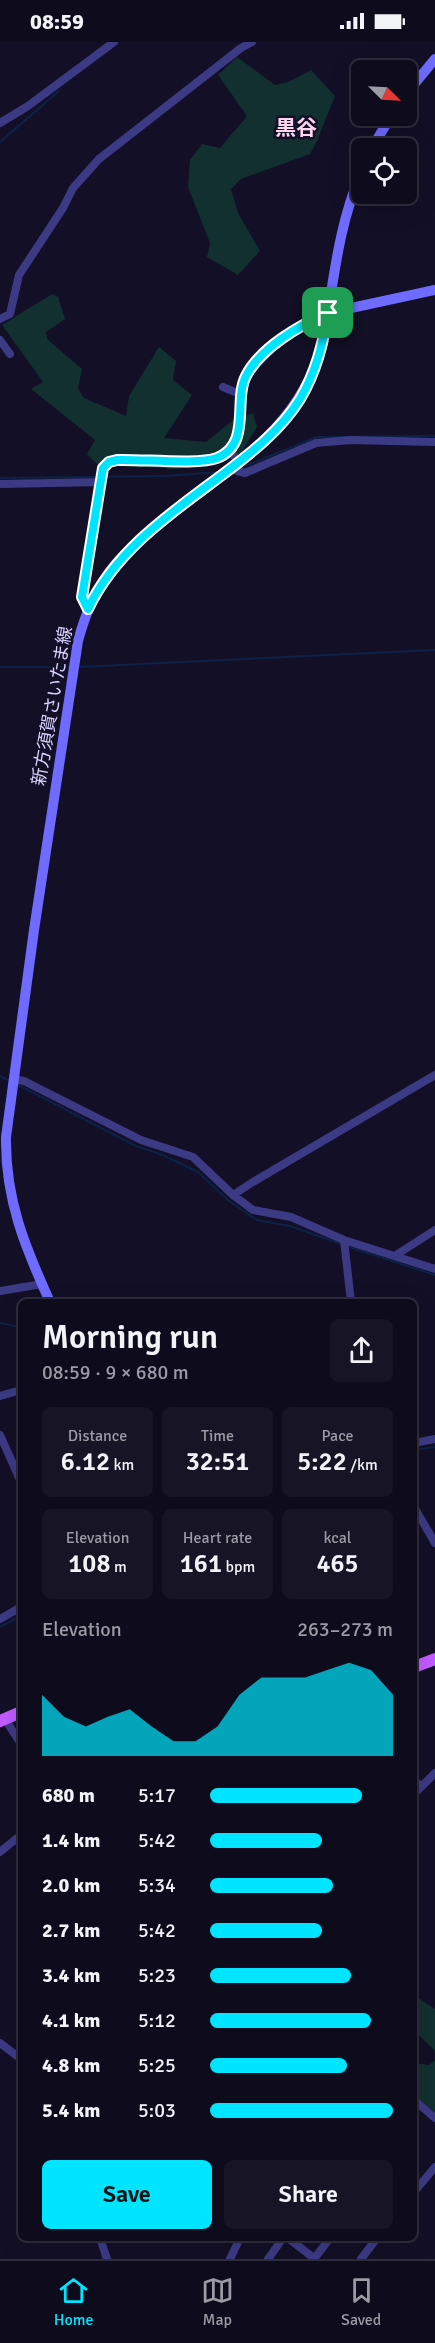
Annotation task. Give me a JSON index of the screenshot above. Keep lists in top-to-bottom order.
{
  "streets": {
    "main road": ["新方須賀さいたま線"]
  },
  "districts": ["黒谷"],
  "north": "bottom right",
  "page": {
    "status": "08:59",
    "heading": ["Morning run", "08:59 · 9 × 680 m"],
    "stats": [
      ["Distance", "6.12 km"],
      ["Time", "32:51"],
      ["Pace", "5:22 /km"],
      ["Elevation", "108 m"],
      ["Heart rate", "161 bpm"],
      ["kcal", "465"]
    ],
    "chart": ["Elevation", "263–273 m"],
    "list": [
      {
        "name": "680 m",
        "note": "5:17"
      },
      {
        "name": "1.4 km",
        "note": "5:42"
      },
      {
        "name": "2.0 km",
        "note": "5:34"
      },
      {
        "name": "2.7 km",
        "note": "5:42"
      },
      {
        "name": "3.4 km",
        "note": "5:23"
      },
      {
        "name": "4.1 km",
        "note": "5:12"
      },
      {
        "name": "4.8 km",
        "note": "5:25"
      },
      {
        "name": "5.4 km",
        "note": "5:03"
      }
    ],
    "buttons": ["Save", "Share"],
    "tabs": ["Home", "Map", "Saved"]
  }
}
